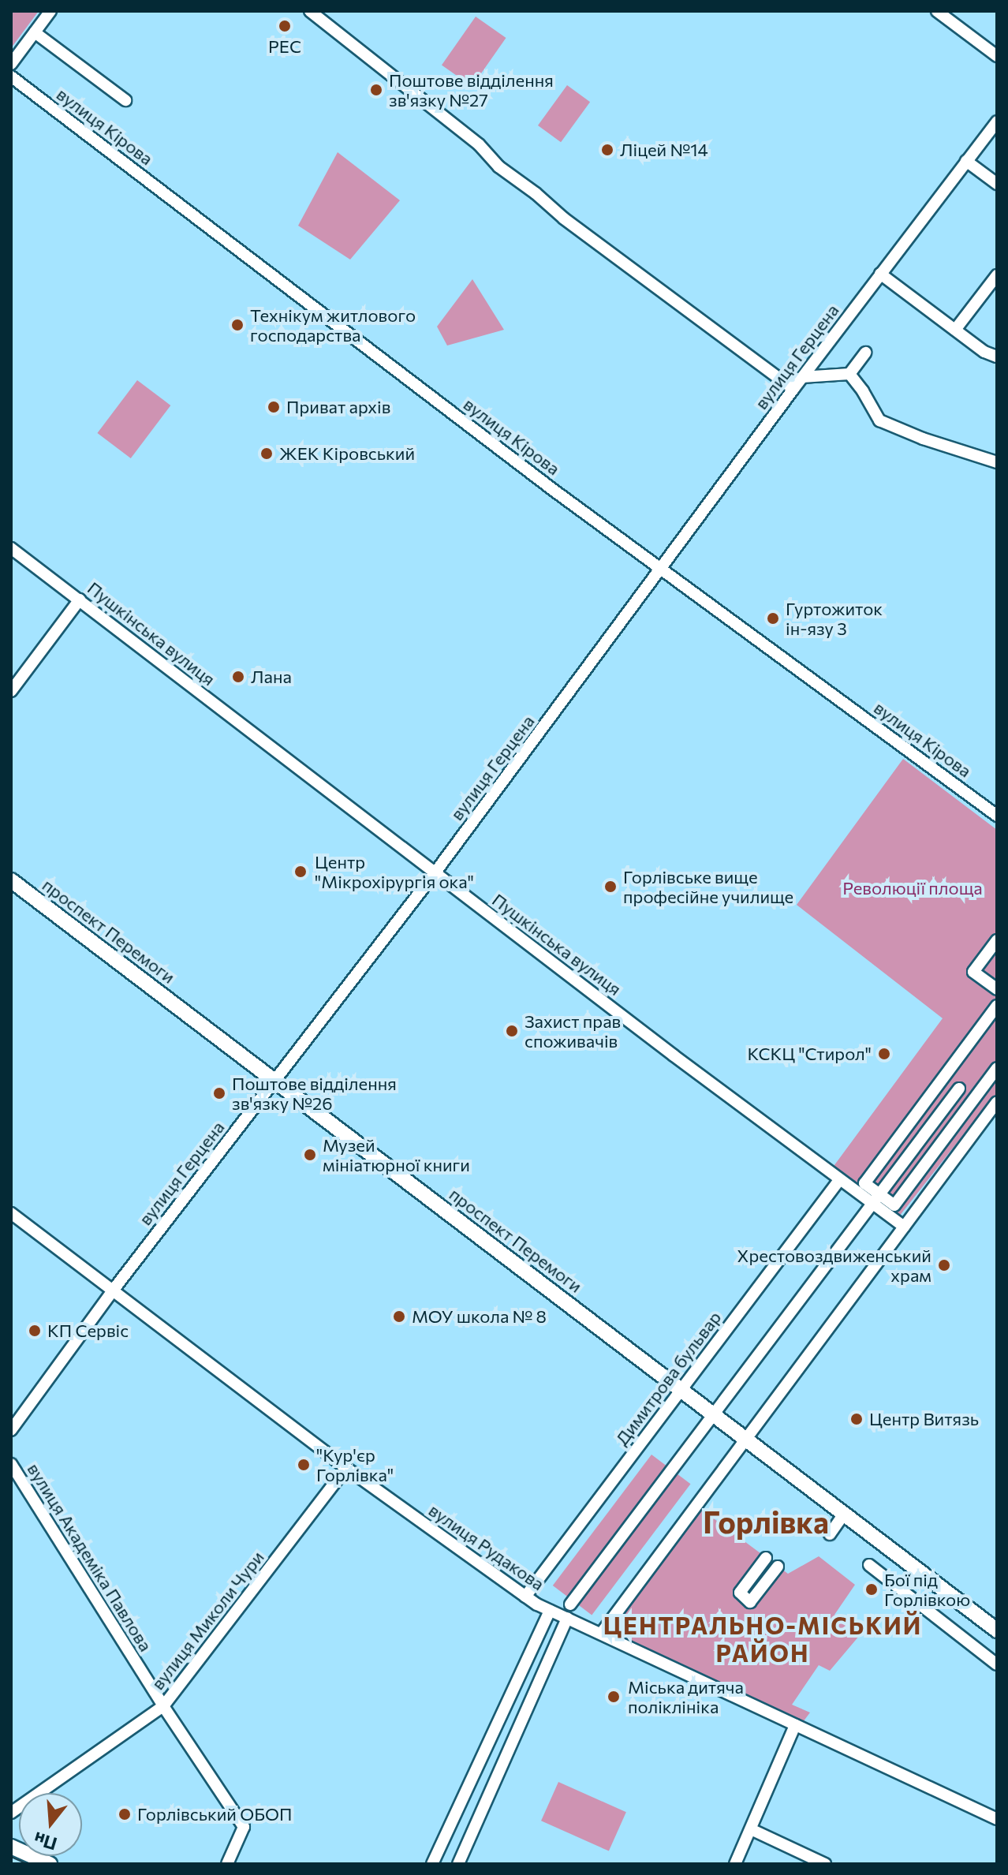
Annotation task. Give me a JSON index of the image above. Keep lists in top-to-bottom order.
{
  "streets": {
    "main road": ["проспект Перемоги"],
    "street": [
      "вулиця Кірова",
      "вулиця Герцена",
      "Пушкінська вулиця",
      "Димитрова бульвар",
      "вулиця Рудакова",
      "вулиця Академіка Павлова",
      "вулиця Миколи Чури"
    ]
  },
  "crossings": [
    ["вулиця Кірова", "вулиця Герцена"],
    ["вулиця Герцена", "Пушкінська вулиця"],
    ["вулиця Герцена", "проспект Перемоги"],
    ["вулиця Герцена", "вулиця Рудакова"],
    ["Пушкінська вулиця", "Димитрова бульвар"],
    ["проспект Перемоги", "Димитрова бульвар"],
    ["Димитрова бульвар", "вулиця Рудакова"],
    ["вулиця Рудакова", "вулиця Миколи Чури"],
    ["вулиця Академіка Павлова", "вулиця Миколи Чури"]
  ],
  "districts": ["Горлівка", "ЦЕНТРАЛЬНО-МІСЬКИЙ РАЙОН"],
  "parks": ["Революції площа"],
  "places": [
    "РЕС",
    "Поштове відділення зв'язку №27",
    "Ліцей №14",
    "Технікум житлового господарства",
    "Приват архів",
    "ЖЕК Кіровський",
    "Гуртожиток ін-язу 3",
    "Лана",
    "Центр \"Мікрохірургія ока\"",
    "Горлівське вище професійне училище",
    "Захист прав споживачів",
    "КСКЦ \"Стирол\"",
    "Поштове відділення зв'язку №26",
    "Музей мініатюрної книги",
    "Хрестовоздвиженський храм",
    "МОУ школа № 8",
    "КП Сервіс",
    "Центр Витязь",
    "\"Кур'єр Горлівка\"",
    "Бої під Горлівкою",
    "Міська дитяча поліклініка",
    "Горлівський ОБОП"
  ],
  "north": "bottom"
}
